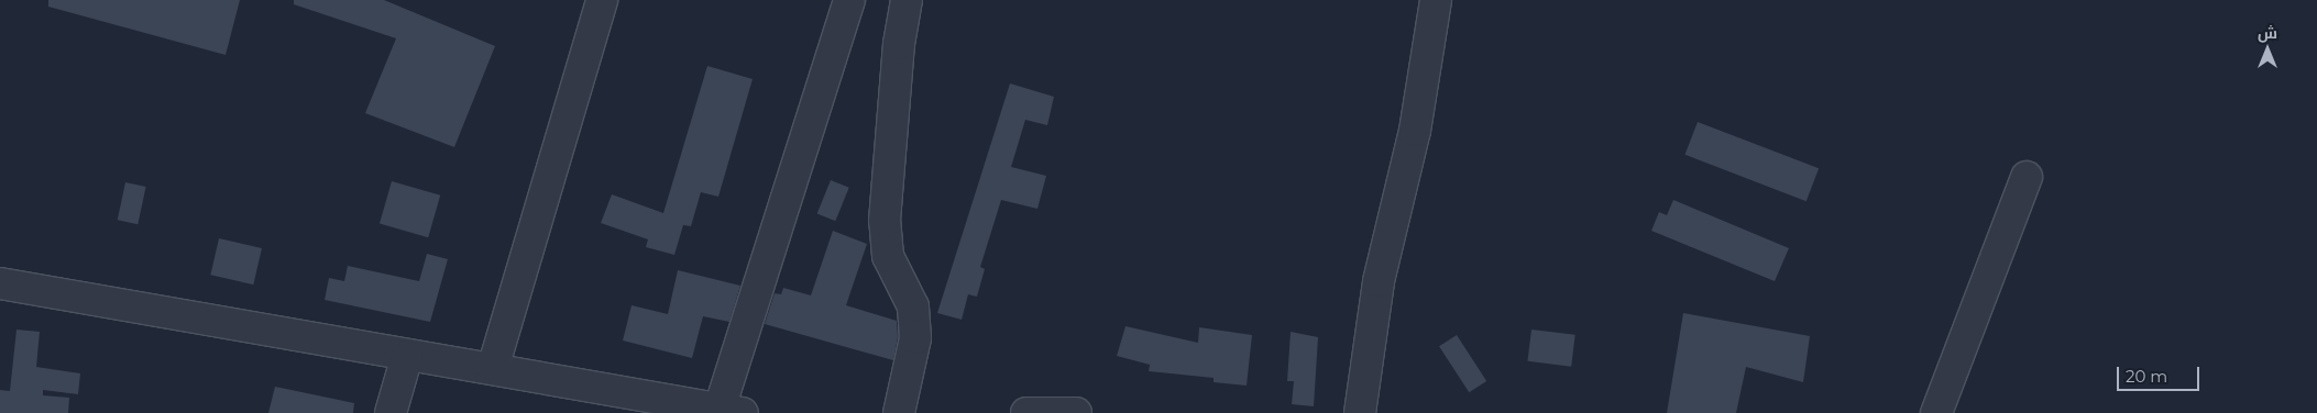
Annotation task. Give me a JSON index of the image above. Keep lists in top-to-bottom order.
{
  "scale_bar": "20 m",
  "north": "top"
}
